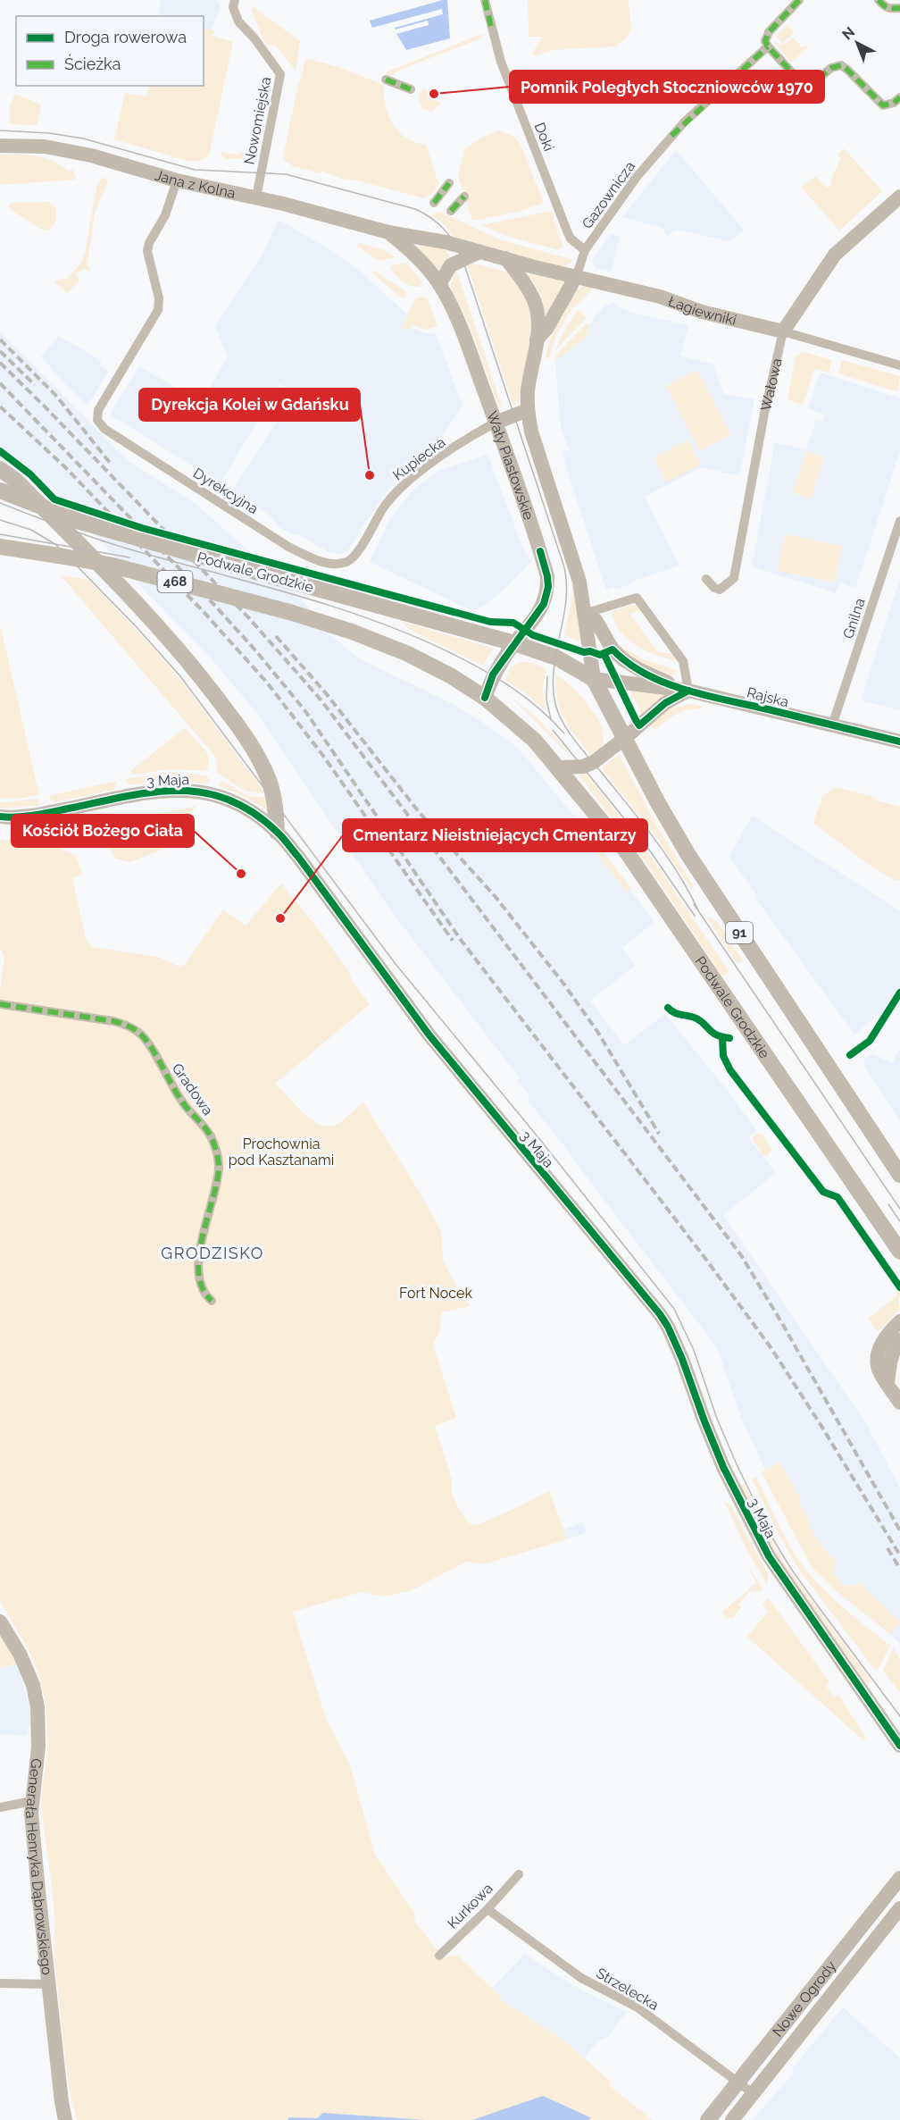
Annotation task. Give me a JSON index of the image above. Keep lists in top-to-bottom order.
{
  "streets": {
    "main road": [
      "Jana z Kolna",
      "Łagiewniki",
      "Wałowa",
      "Wały Piastowskie",
      "Podwale Grodzkie",
      "468",
      "Rajska",
      "3 Maja",
      "91",
      "Generała Henryka Dąbrowskiego",
      "Nowe Ogrody"
    ],
    "street": [
      "Nowomiejska",
      "Doki",
      "Gazownicza",
      "Kupiecka",
      "Dyrekcyjna",
      "Gnilna",
      "Gradowa",
      "Kurkowa",
      "Strzelecka"
    ]
  },
  "crossings": [
    ["Nowomiejska", "Jana z Kolna"],
    ["Doki", "Gazownicza"],
    ["Jana z Kolna", "Wały Piastowskie"],
    ["Jana z Kolna", "Dyrekcyjna"],
    ["Gazownicza", "Łagiewniki"],
    ["Gazownicza", "Wały Piastowskie"],
    ["Łagiewniki", "Wałowa"],
    ["Łagiewniki", "Wały Piastowskie"],
    ["Kupiecka", "Wały Piastowskie"],
    ["Kupiecka", "Dyrekcyjna"],
    ["Wały Piastowskie", "Podwale Grodzkie"],
    ["Wały Piastowskie", "Rajska"],
    ["Wały Piastowskie", "91"],
    ["Podwale Grodzkie", "Rajska"],
    ["Podwale Grodzkie", "91"],
    ["Gnilna", "Rajska"],
    ["Rajska", "91"],
    ["Kurkowa", "Strzelecka"],
    ["Strzelecka", "Nowe Ogrody"]
  ],
  "districts": ["GRODZISKO"],
  "parks": ["Prochownia pod Kasztanami", "Fort Nocek"],
  "places": [
    "Pomnik Poległych Stoczniowców 1970",
    "Dyrekcja Kolei w Gdańsku",
    "Kościół Bożego Ciała",
    "Cmentarz Nieistniejących Cmentarzy"
  ],
  "legend": ["Droga rowerowa", "Ścieżka"],
  "north": "top left"
}
